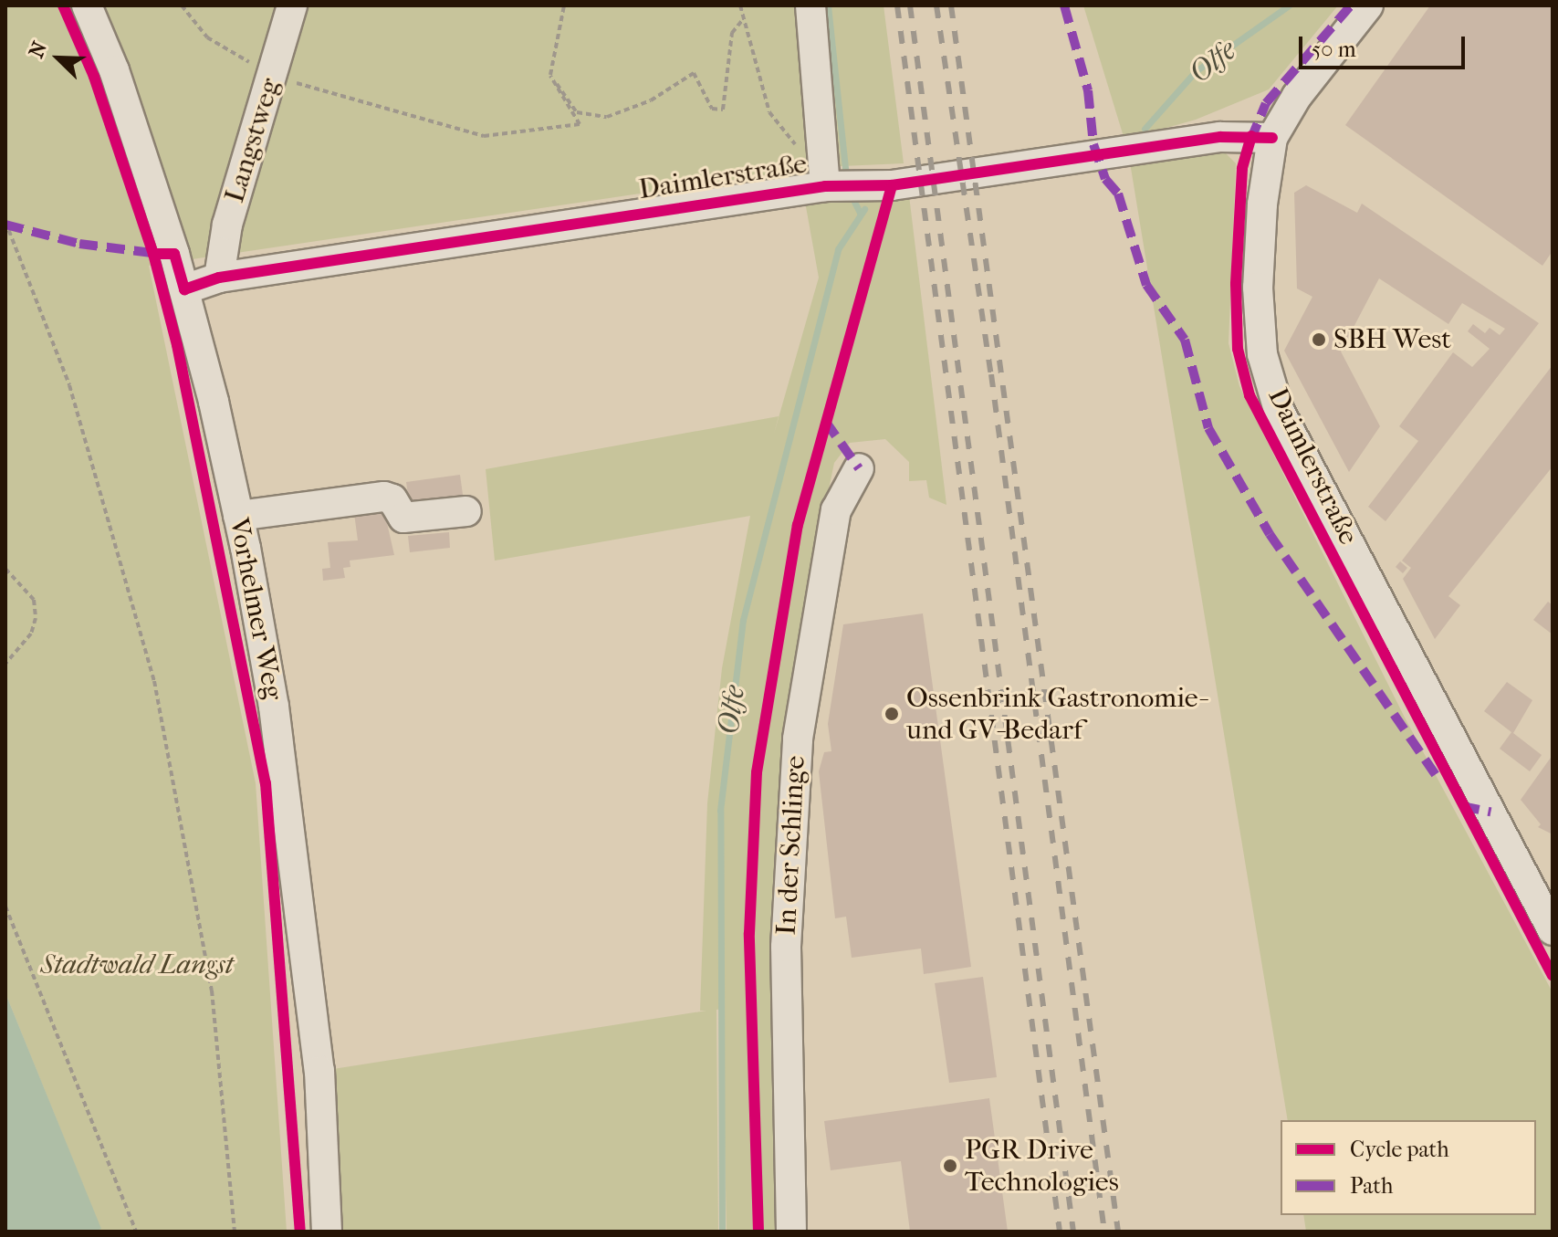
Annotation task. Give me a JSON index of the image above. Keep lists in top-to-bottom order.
{
  "streets": {
    "street": [
      "Langstweg",
      "Daimlerstraße",
      "Vorhelmer Weg",
      "In der Schlinge"
    ]
  },
  "crossings": [
    ["Langstweg", "Daimlerstraße"],
    ["Daimlerstraße", "Vorhelmer Weg"]
  ],
  "water": ["Olfe"],
  "parks": ["Stadtwald Langst"],
  "places": ["SBH West", "Ossenbrink Gastronomie- und GV-Bedarf", "PGR Drive Technologies"],
  "legend": ["Cycle path", "Path"],
  "scale_bar": "50 m",
  "north": "top left"
}
